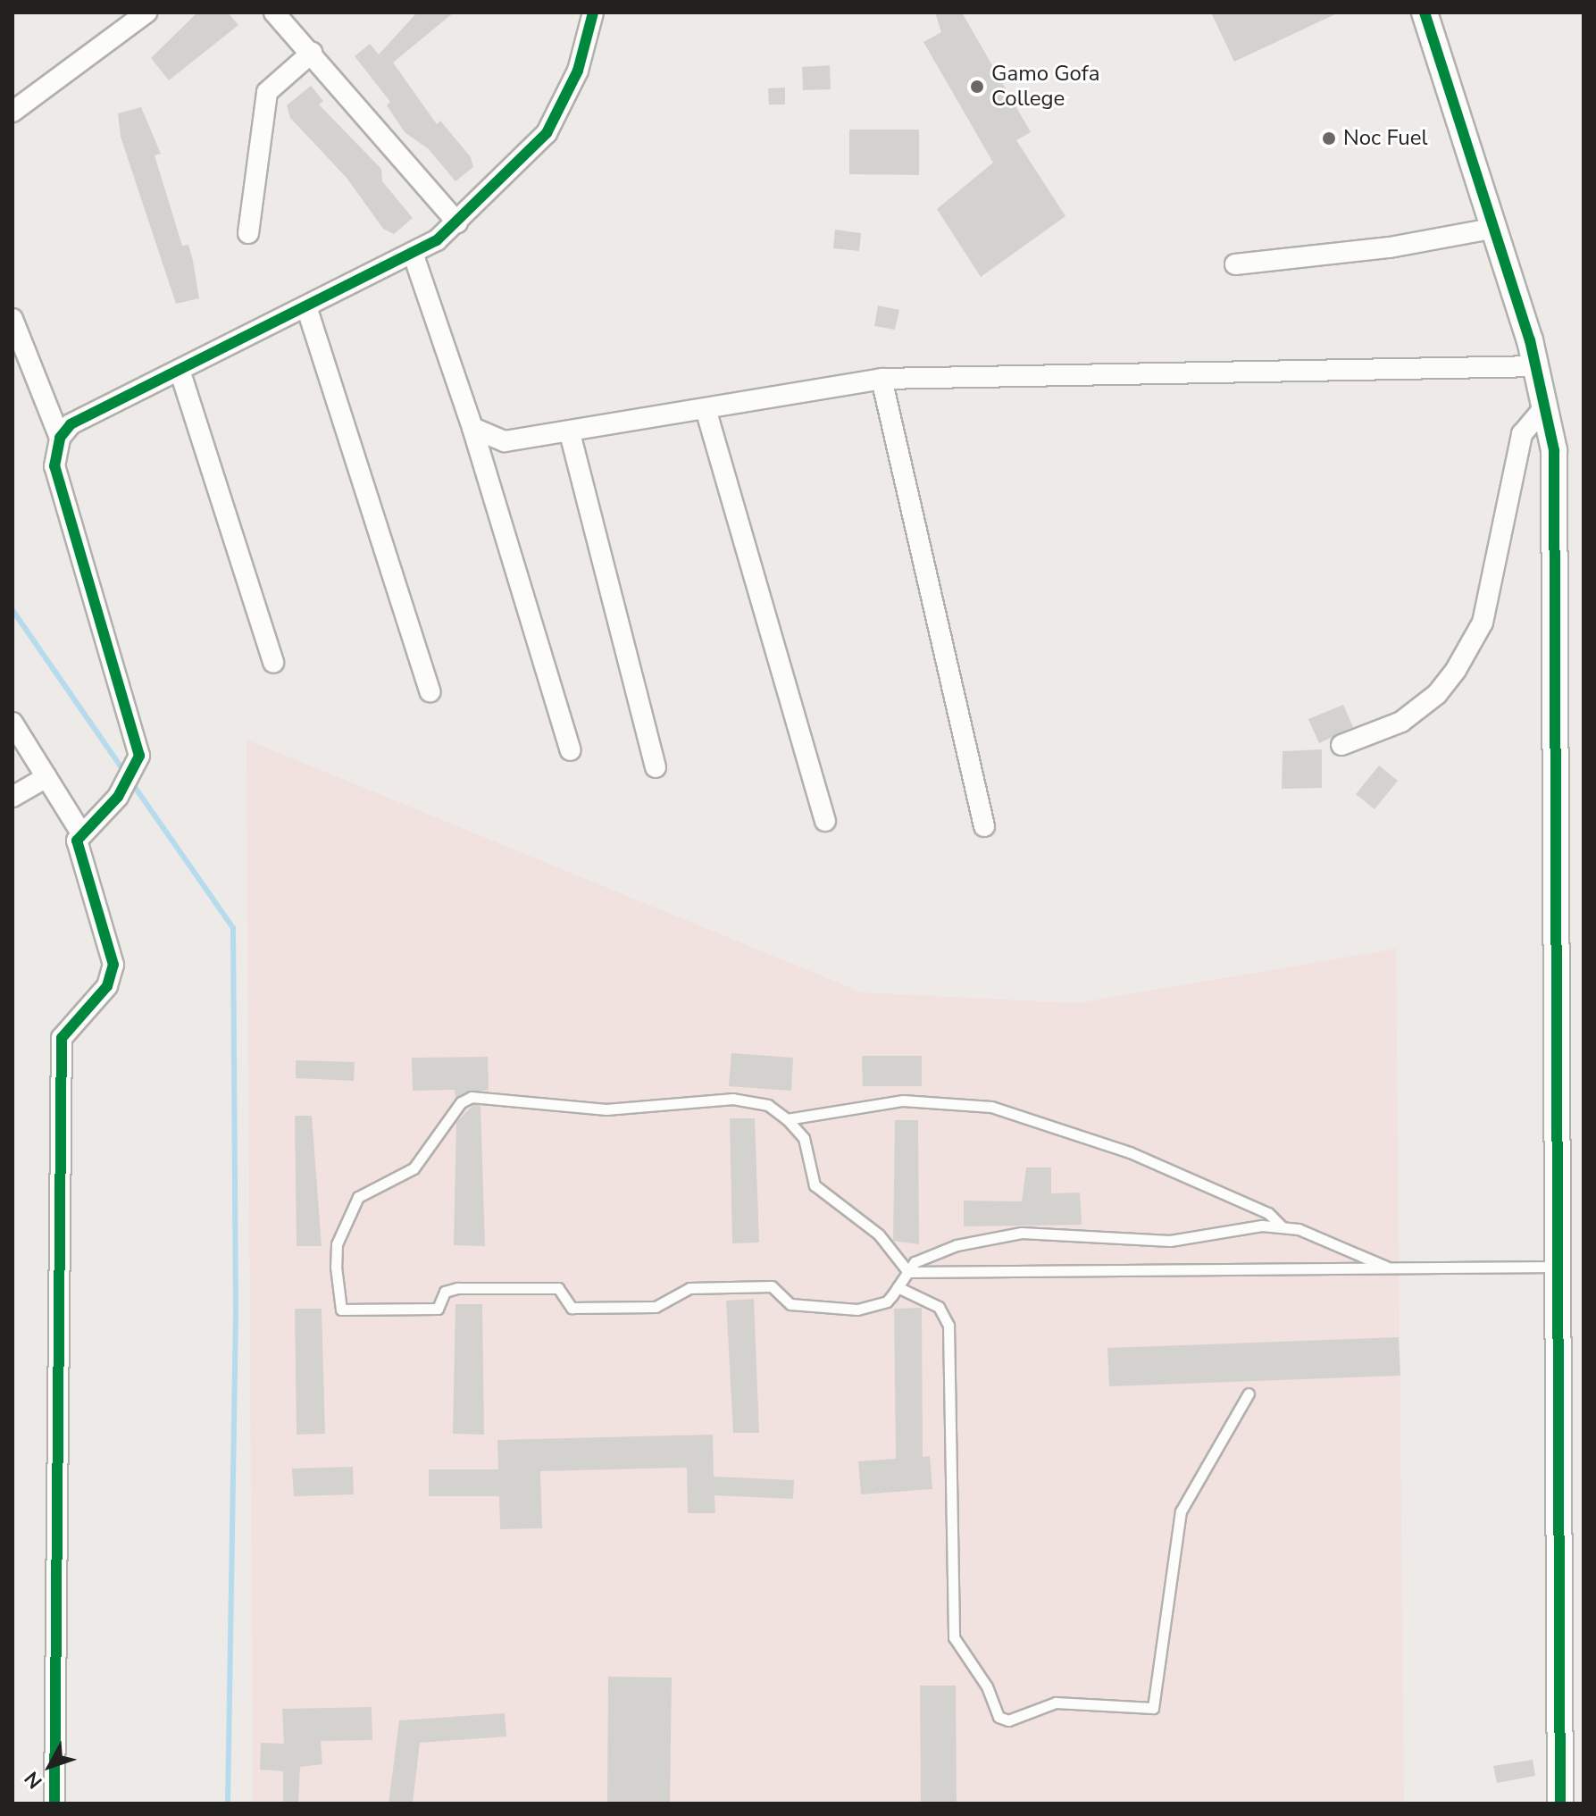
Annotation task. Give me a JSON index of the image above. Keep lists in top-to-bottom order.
{
  "places": ["Gamo Gofa College", "Noc Fuel"],
  "north": "bottom left"
}
